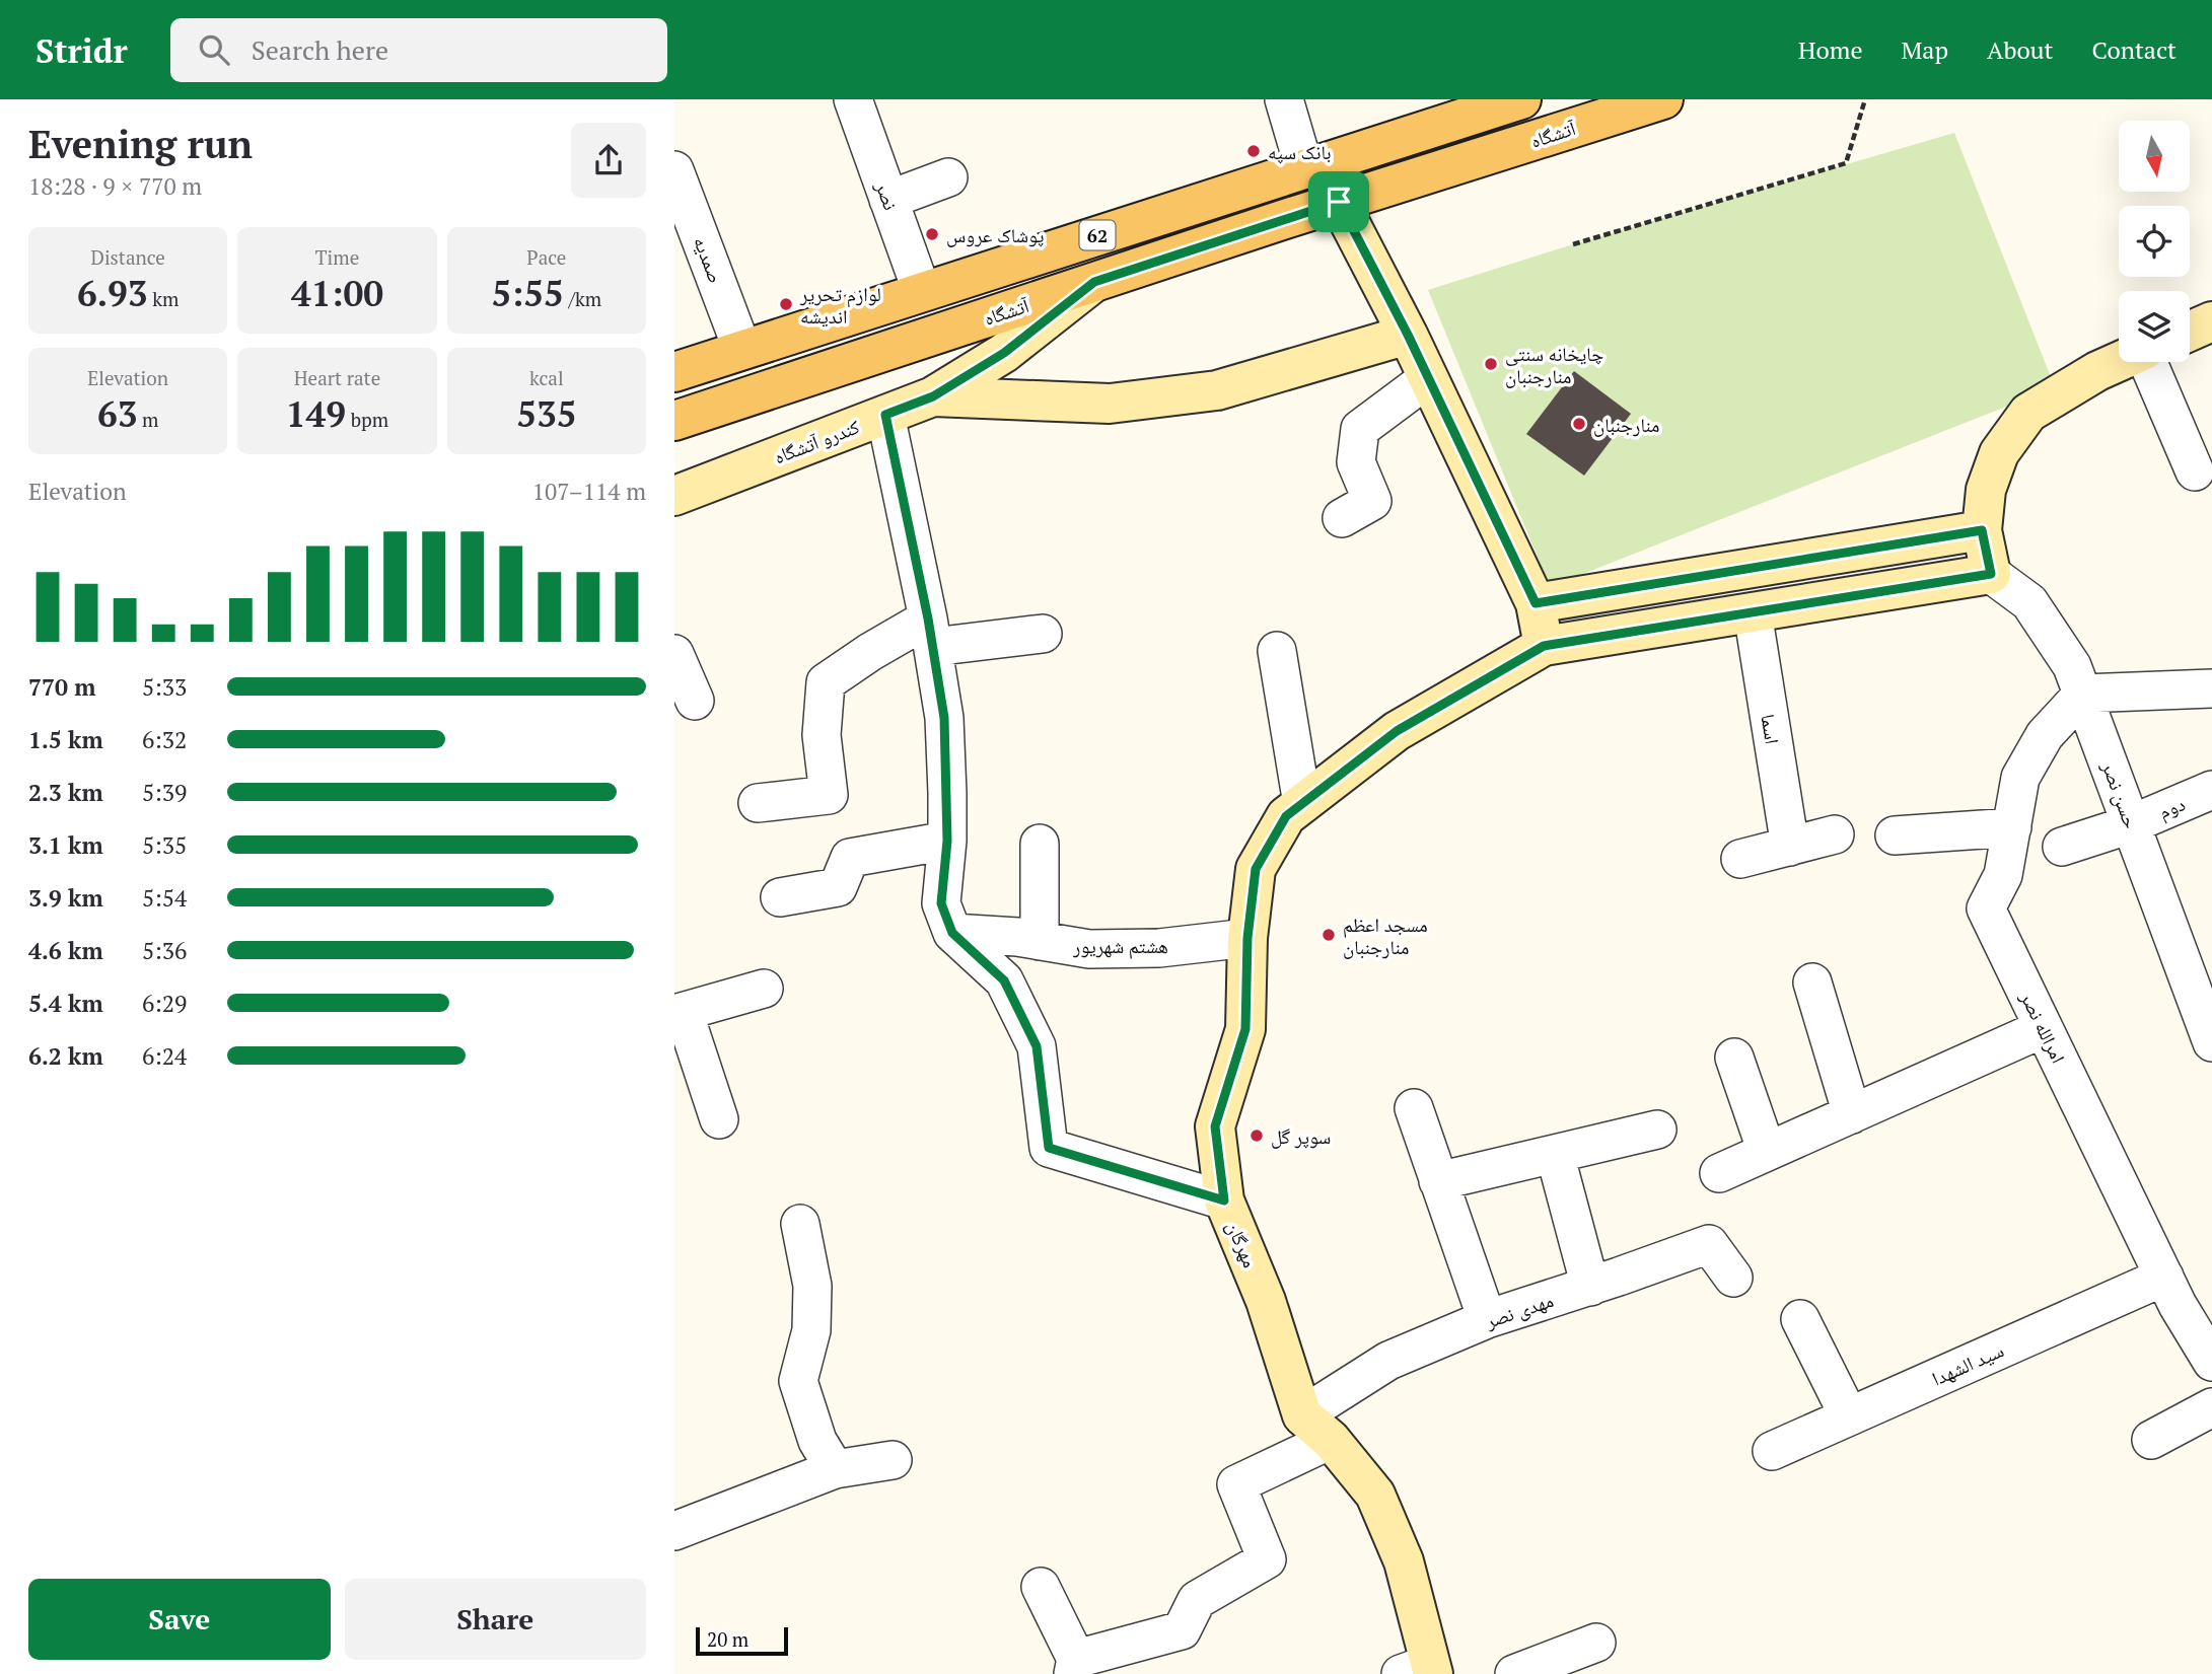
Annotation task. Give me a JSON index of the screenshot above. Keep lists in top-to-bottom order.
{
  "streets": {
    "main road": ["آتشگاه", "62"],
    "street": [
      "نصر",
      "صمدیه",
      "کندرو آتشگاه",
      "اسما",
      "حسن نصر",
      "دوم",
      "هشتم شهریور",
      "امرالله نصر",
      "مهرگان",
      "مهدی نصر",
      "سید الشهدا"
    ]
  },
  "crossings": [
    ["آتشگاه", "کندرو آتشگاه"],
    ["نصر", "62"],
    ["62", "صمدیه"],
    ["حسن نصر", "دوم"],
    ["حسن نصر", "امرالله نصر"],
    ["هشتم شهریور", "مهرگان"],
    ["امرالله نصر", "سید الشهدا"],
    ["مهرگان", "مهدی نصر"]
  ],
  "places": [
    "بانک سپه",
    "پوشاک عروس",
    "لوازم تحریر اندیشه",
    "چایخانه سنتی منارجنبان",
    "منارجنبان",
    "مسجد اعظم منارجنبان",
    "سوپر گل"
  ],
  "scale_bar": "20 m",
  "north": "bottom",
  "page": {
    "header": "Stridr",
    "search": "Search here",
    "nav": [
      "Home",
      "Map",
      "About",
      "Contact"
    ],
    "heading": ["Evening run", "18:28 · 9 × 770 m"],
    "stats": [
      ["Distance", "6.93 km"],
      ["Time", "41:00"],
      ["Pace", "5:55 /km"],
      ["Elevation", "63 m"],
      ["Heart rate", "149 bpm"],
      ["kcal", "535"]
    ],
    "chart": ["Elevation", "107–114 m"],
    "list": [
      {
        "name": "770 m",
        "note": "5:33"
      },
      {
        "name": "1.5 km",
        "note": "6:32"
      },
      {
        "name": "2.3 km",
        "note": "5:39"
      },
      {
        "name": "3.1 km",
        "note": "5:35"
      },
      {
        "name": "3.9 km",
        "note": "5:54"
      },
      {
        "name": "4.6 km",
        "note": "5:36"
      },
      {
        "name": "5.4 km",
        "note": "6:29"
      },
      {
        "name": "6.2 km",
        "note": "6:24"
      }
    ],
    "buttons": ["Save", "Share"],
    "scale": "20 m"
  }
}
